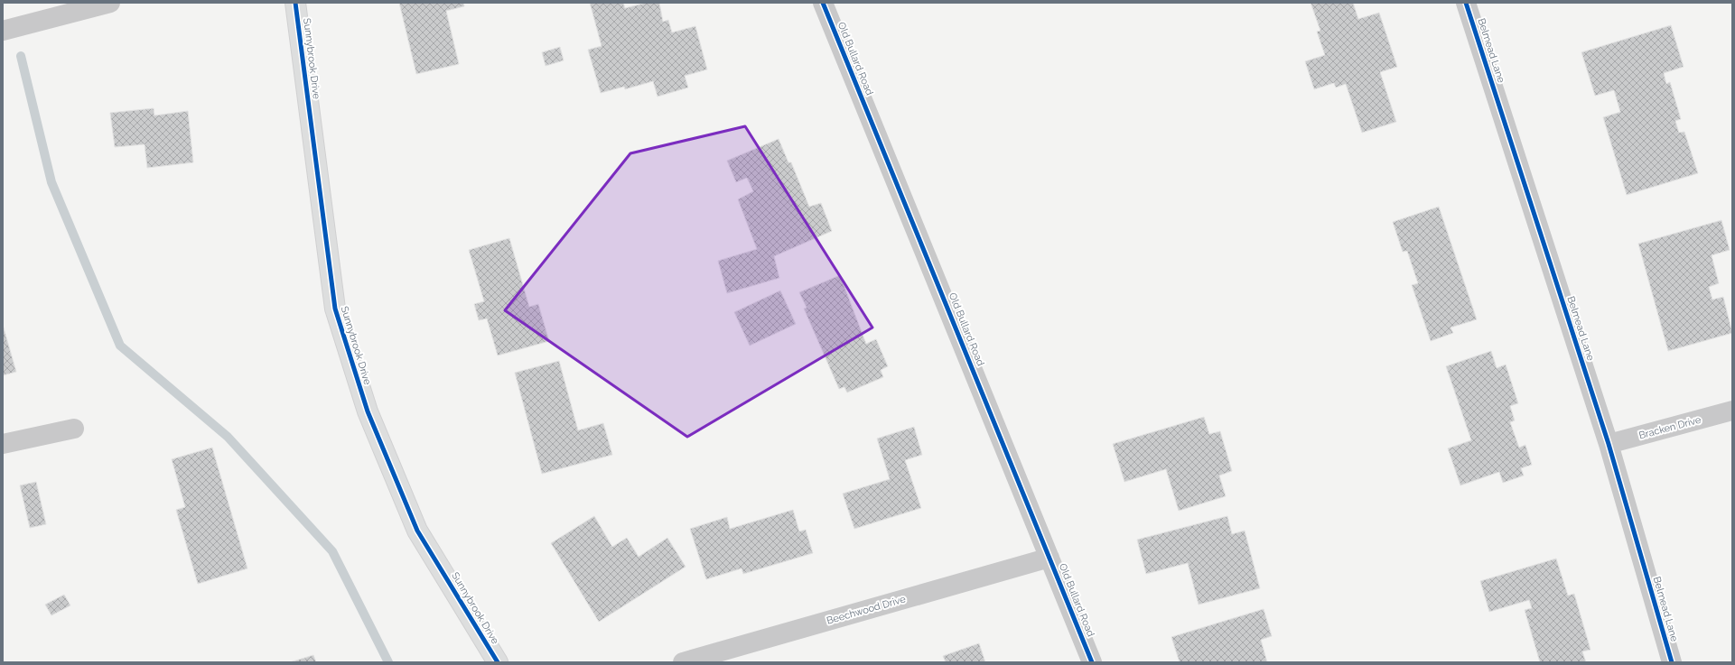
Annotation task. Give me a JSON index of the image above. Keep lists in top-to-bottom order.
{
  "streets": {
    "main road": ["Sunnybrook Drive"],
    "street": [
      "Belmead Lane",
      "Old Bullard Road",
      "Bracken Drive",
      "Beechwood Drive"
    ]
  },
  "crossings": [
    ["Belmead Lane", "Bracken Drive"],
    ["Old Bullard Road", "Beechwood Drive"]
  ]
}
